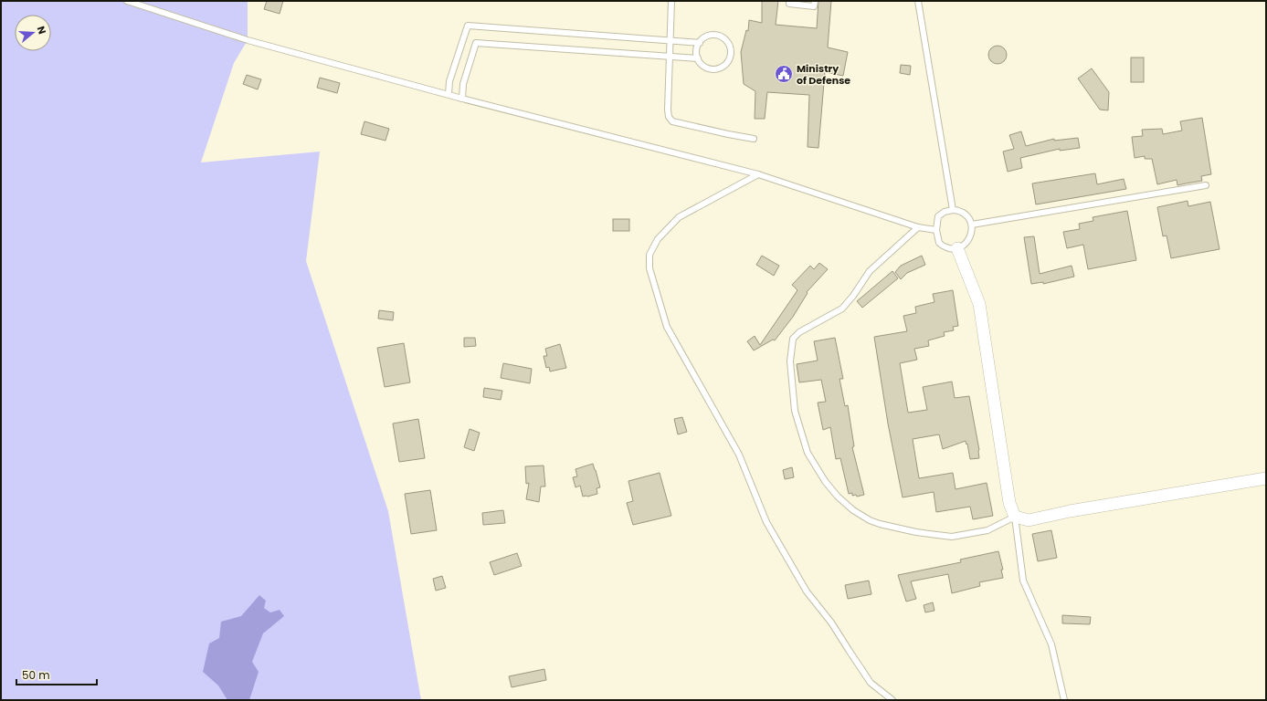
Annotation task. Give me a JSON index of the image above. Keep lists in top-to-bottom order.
{
  "places": {
    "public building": ["Ministry of Defense"]
  },
  "scale_bar": "50 m",
  "north": "right"
}
